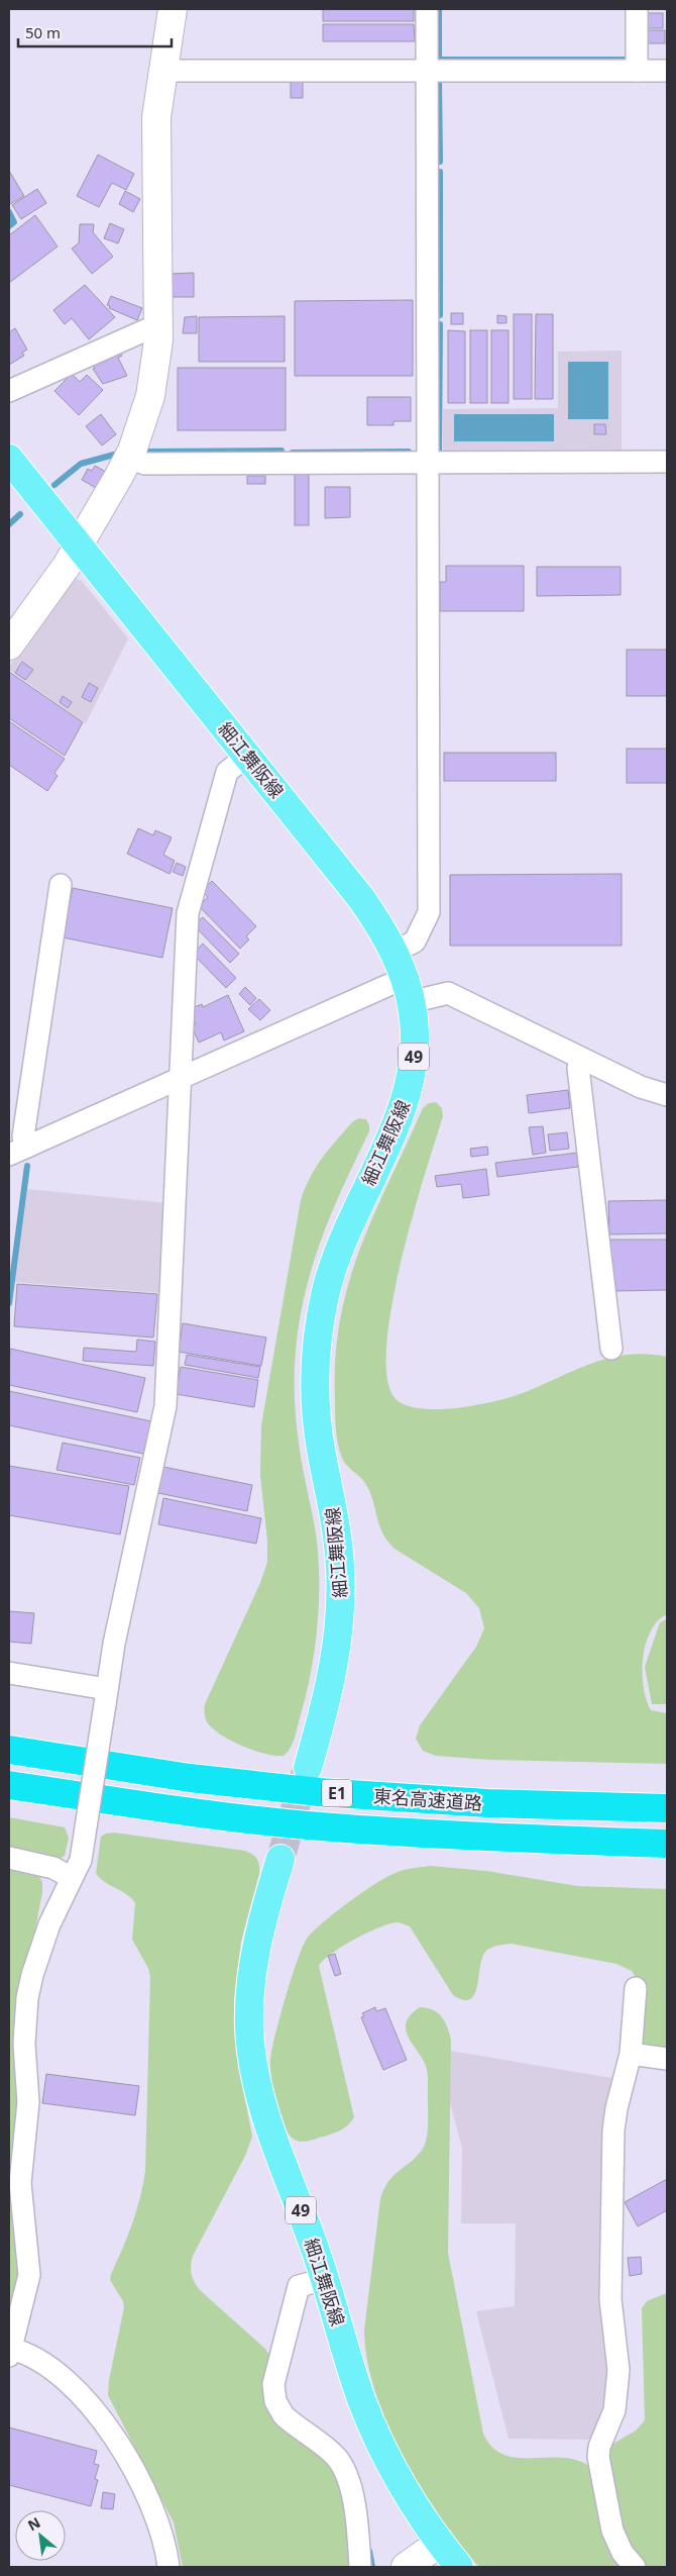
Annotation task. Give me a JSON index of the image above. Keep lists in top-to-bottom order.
{
  "streets": {
    "highway": ["E1", "東名高速道路"],
    "main road": ["細江舞阪線", "49"]
  },
  "scale_bar": "50 m",
  "north": "top left"
}
